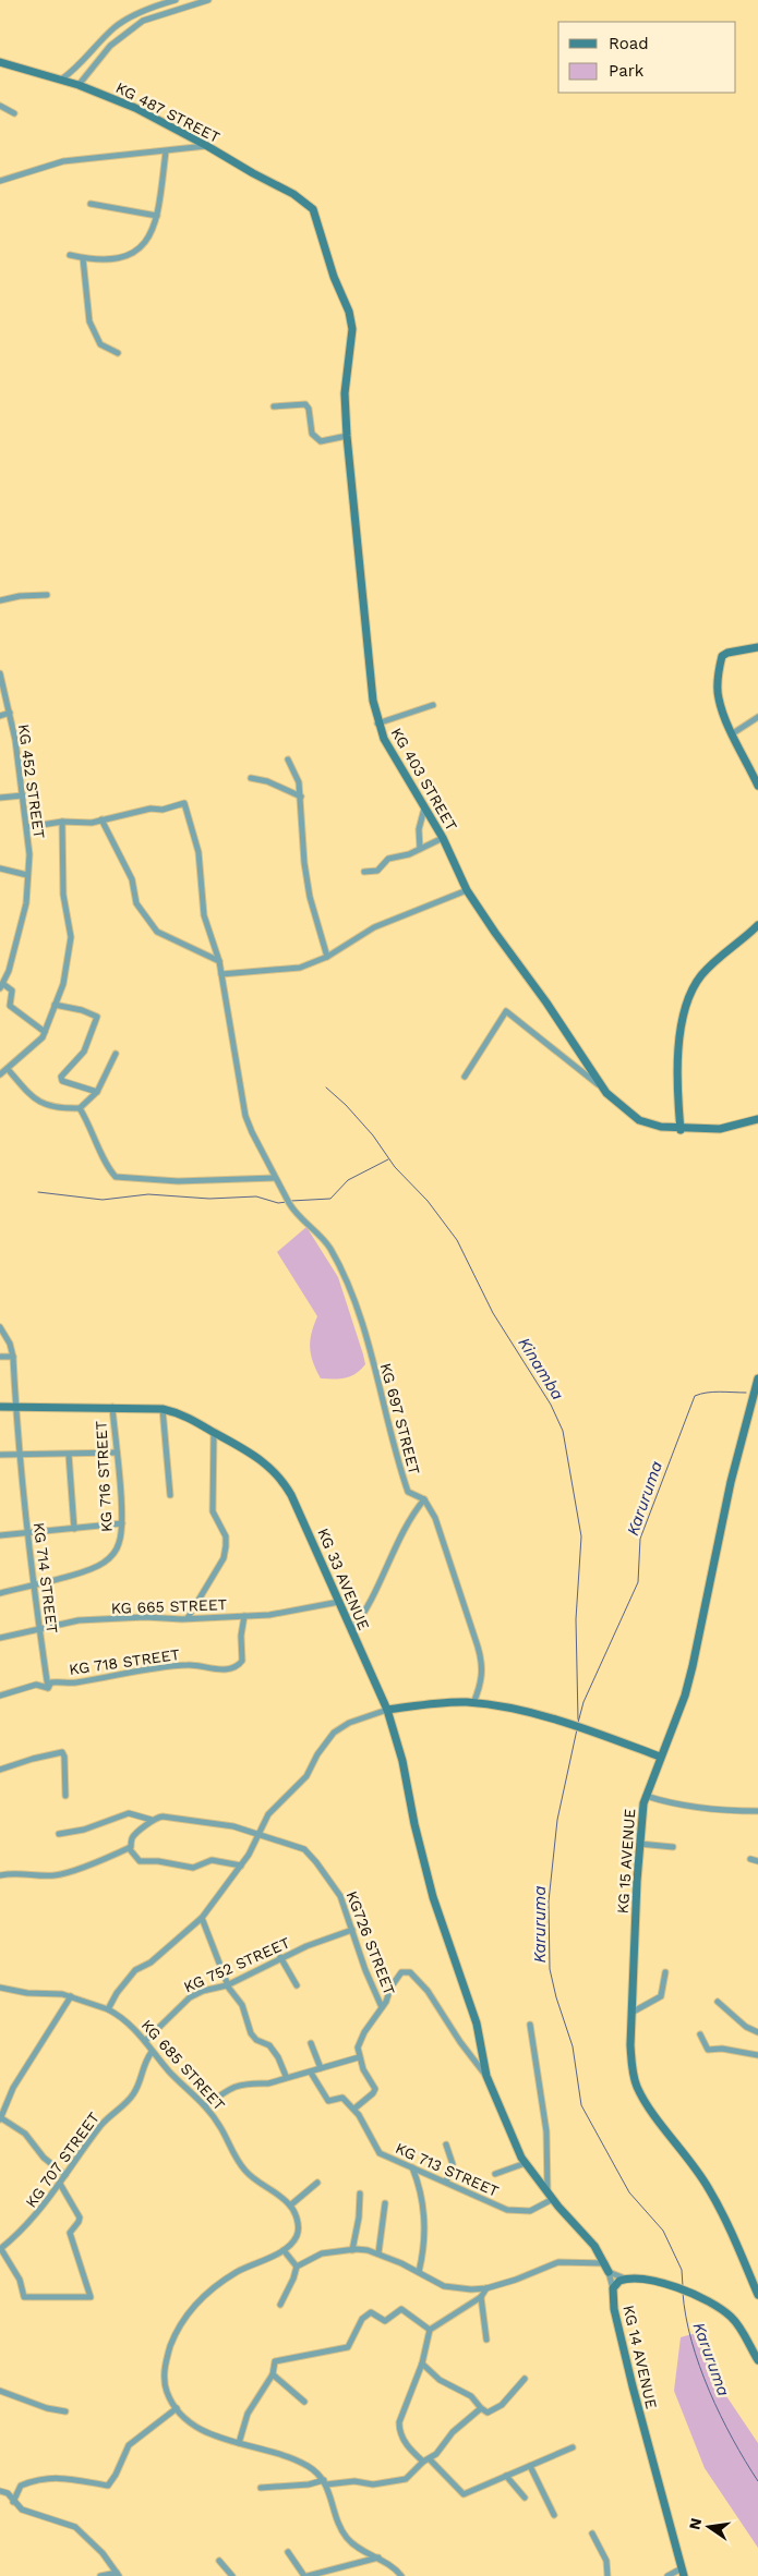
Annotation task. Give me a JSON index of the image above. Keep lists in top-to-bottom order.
{
  "streets": {
    "main road": [
      "KG 487 STREET",
      "KG 403 STREET",
      "KG 33 AVENUE",
      "KG 15 AVENUE",
      "KG 14 AVENUE"
    ],
    "street": [
      "KG 452 STREET",
      "KG 697 STREET",
      "KG 716 STREET",
      "KG 714 STREET",
      "KG 665 STREET",
      "KG 718 STREET",
      "KG726 STREET",
      "KG 752 STREET",
      "KG 685 STREET",
      "KG 707 STREET",
      "KG 713 STREET"
    ]
  },
  "crossings": [
    ["KG 487 STREET", "KG 403 STREET"],
    ["KG 716 STREET", "KG 714 STREET"],
    ["KG 716 STREET", "KG 33 AVENUE"],
    ["KG 714 STREET", "KG 33 AVENUE"],
    ["KG 714 STREET", "KG 665 STREET"],
    ["KG 714 STREET", "KG 718 STREET"],
    ["KG 33 AVENUE", "KG 665 STREET"],
    ["KG 33 AVENUE", "KG 713 STREET"],
    ["KG 665 STREET", "KG 718 STREET"],
    ["KG726 STREET", "KG 752 STREET"],
    ["KG 752 STREET", "KG 685 STREET"],
    ["KG 685 STREET", "KG 707 STREET"]
  ],
  "water": ["Kinamba", "Karuruma"],
  "legend": ["Road", "Park"],
  "north": "left"
}
